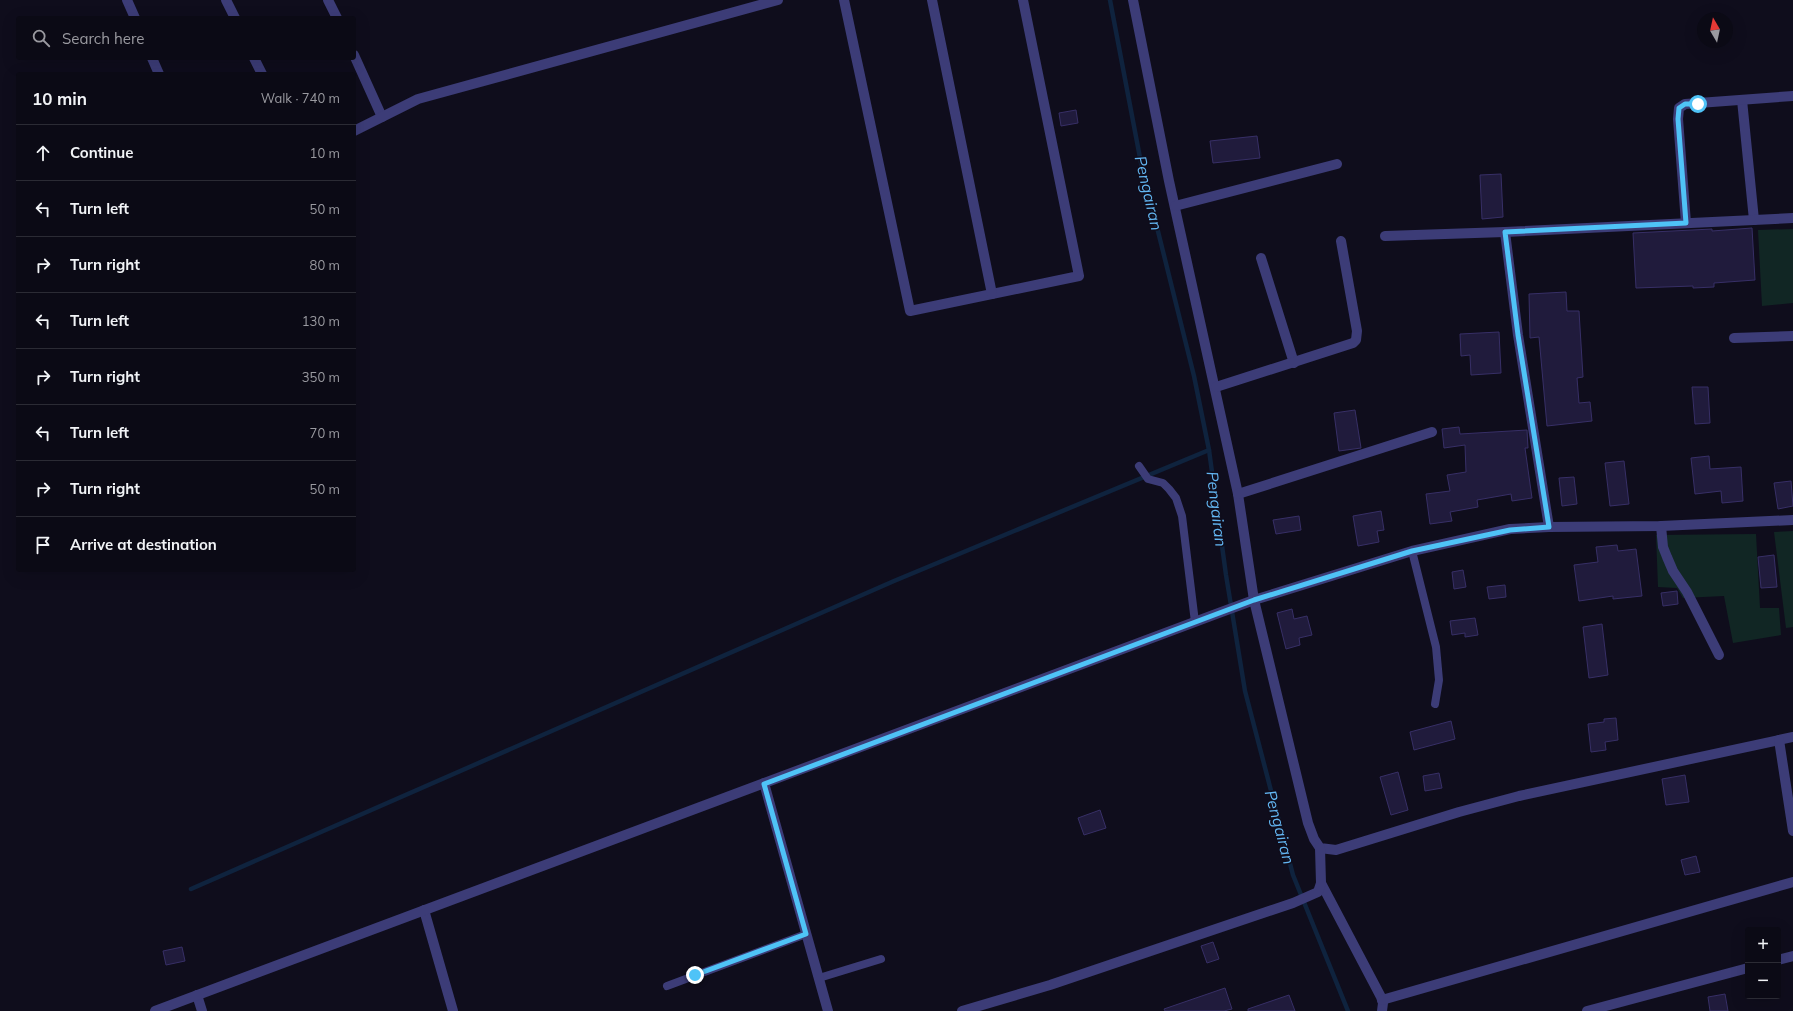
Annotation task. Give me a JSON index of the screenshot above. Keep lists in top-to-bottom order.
{
  "water": ["Pengairan"],
  "north": "top",
  "page": {
    "search": "Search here",
    "heading": ["10 min", "Walk · 740 m"],
    "list": [
      ["Continue", "10 m"],
      ["Turn left", "50 m"],
      ["Turn right", "80 m"],
      ["Turn left", "130 m"],
      ["Turn right", "350 m"],
      ["Turn left", "70 m"],
      ["Turn right", "50 m"],
      "Arrive at destination"
    ],
    "map_buttons": ["+", "−"]
  }
}
